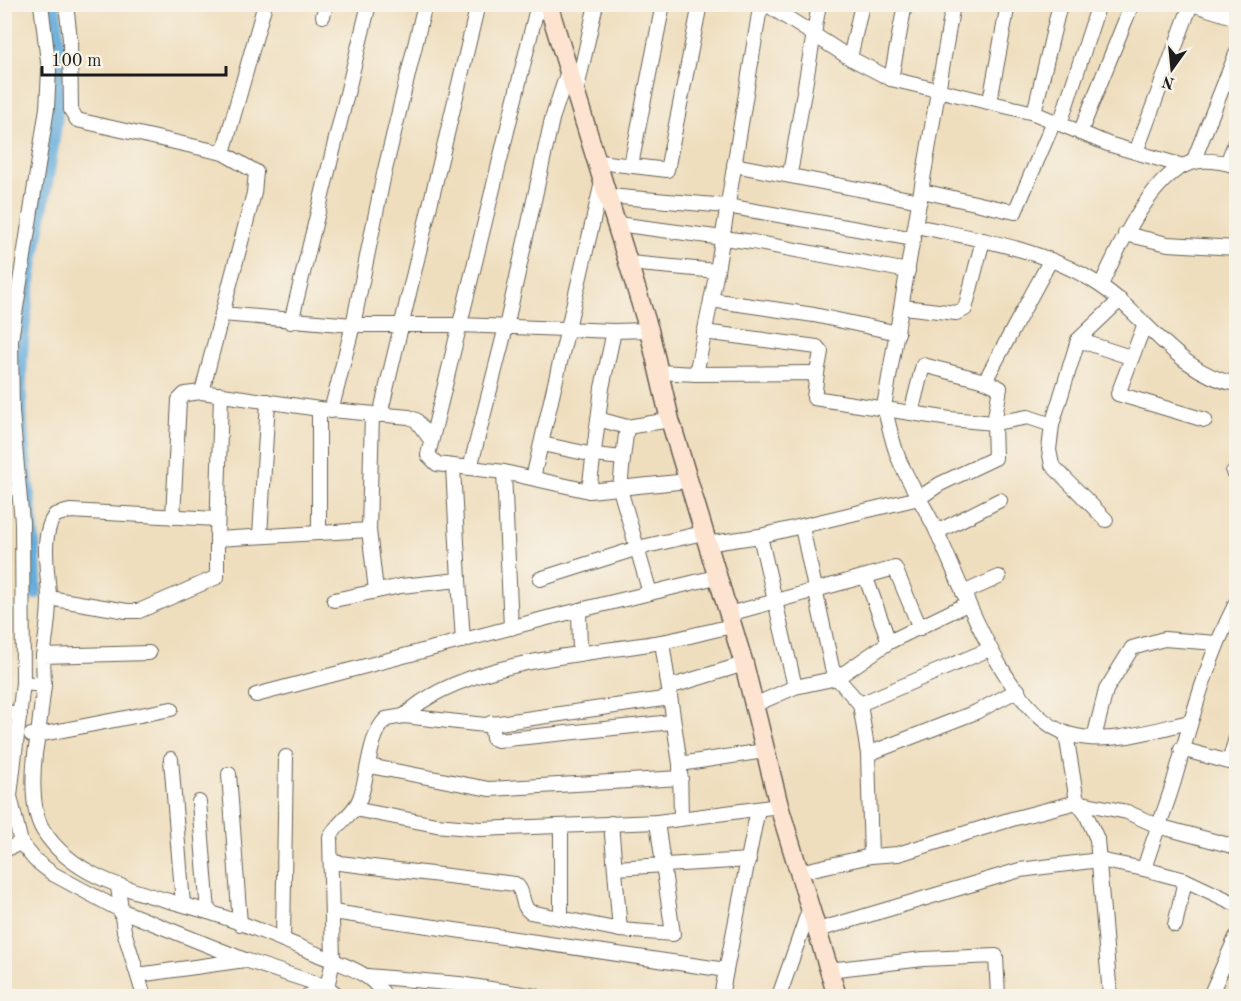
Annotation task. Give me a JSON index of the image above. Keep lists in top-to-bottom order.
{
  "scale_bar": "100 m",
  "north": "bottom"
}
